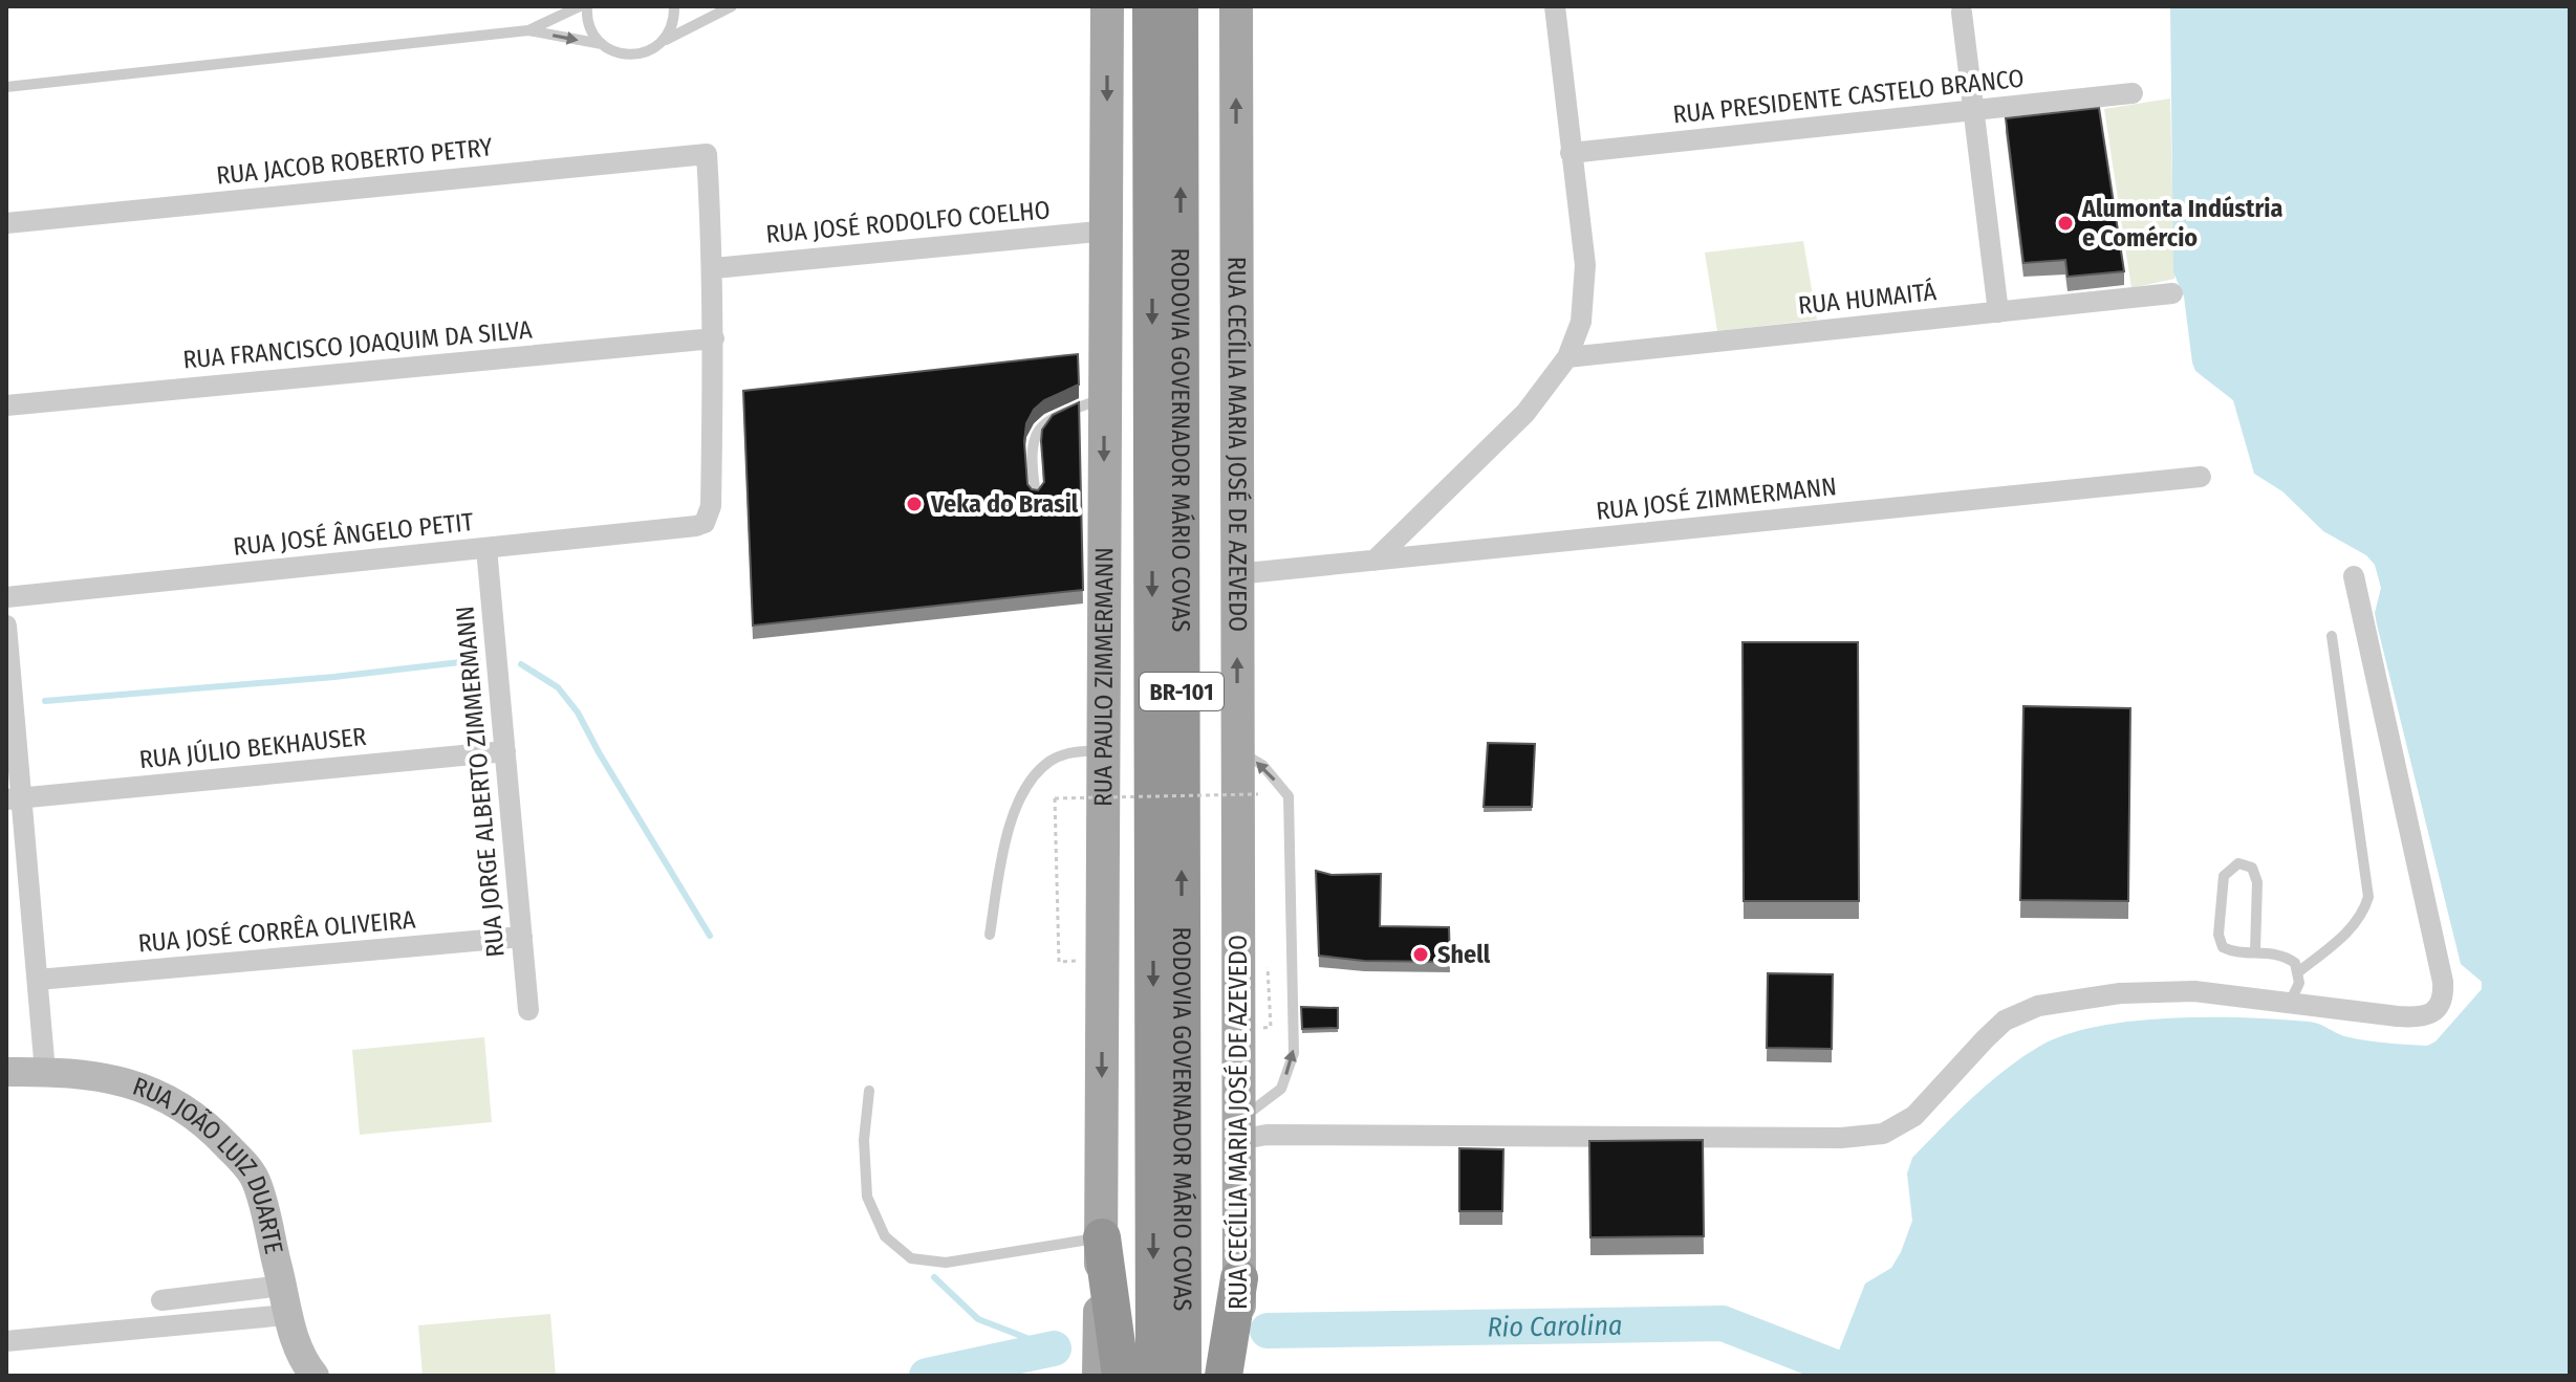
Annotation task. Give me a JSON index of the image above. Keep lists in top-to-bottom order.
{
  "streets": {
    "highway": ["RODOVIA GOVERNADOR MÁRIO COVAS", "BR-101"],
    "main road": ["RUA CECÍLIA MARIA JOSÉ DE AZEVEDO", "RUA PAULO ZIMMERMANN", "RUA JOÃO LUIZ DUARTE"],
    "street": [
      "RUA PRESIDENTE CASTELO BRANCO",
      "RUA JACOB ROBERTO PETRY",
      "RUA JOSÉ RODOLFO COELHO",
      "RUA HUMAITÁ",
      "RUA FRANCISCO JOAQUIM DA SILVA",
      "RUA JOSÉ ZIMMERMANN",
      "RUA JOSÉ ÂNGELO PETIT",
      "RUA JÚLIO BEKHAUSER",
      "RUA JORGE ALBERTO ZIMMERMANN",
      "RUA JOSÉ CORRÊA OLIVEIRA"
    ]
  },
  "crossings": [
    ["RUA JACOB ROBERTO PETRY", "RUA JOSÉ RODOLFO COELHO"],
    ["RUA JOSÉ RODOLFO COELHO", "RUA PAULO ZIMMERMANN"],
    ["RUA FRANCISCO JOAQUIM DA SILVA", "RUA JOSÉ ÂNGELO PETIT"],
    ["RUA CECÍLIA MARIA JOSÉ DE AZEVEDO", "RUA JOSÉ ZIMMERMANN"],
    ["RUA JOSÉ ÂNGELO PETIT", "RUA JORGE ALBERTO ZIMMERMANN"],
    ["RUA JÚLIO BEKHAUSER", "RUA JORGE ALBERTO ZIMMERMANN"],
    ["RUA JORGE ALBERTO ZIMMERMANN", "RUA JOSÉ CORRÊA OLIVEIRA"]
  ],
  "one_way": ["RUA CECÍLIA MARIA JOSÉ DE AZEVEDO", "RUA PAULO ZIMMERMANN"],
  "water": ["Rio Carolina"],
  "places": ["Alumonta Indústria e Comércio", "Veka do Brasil", "Shell"]
}
